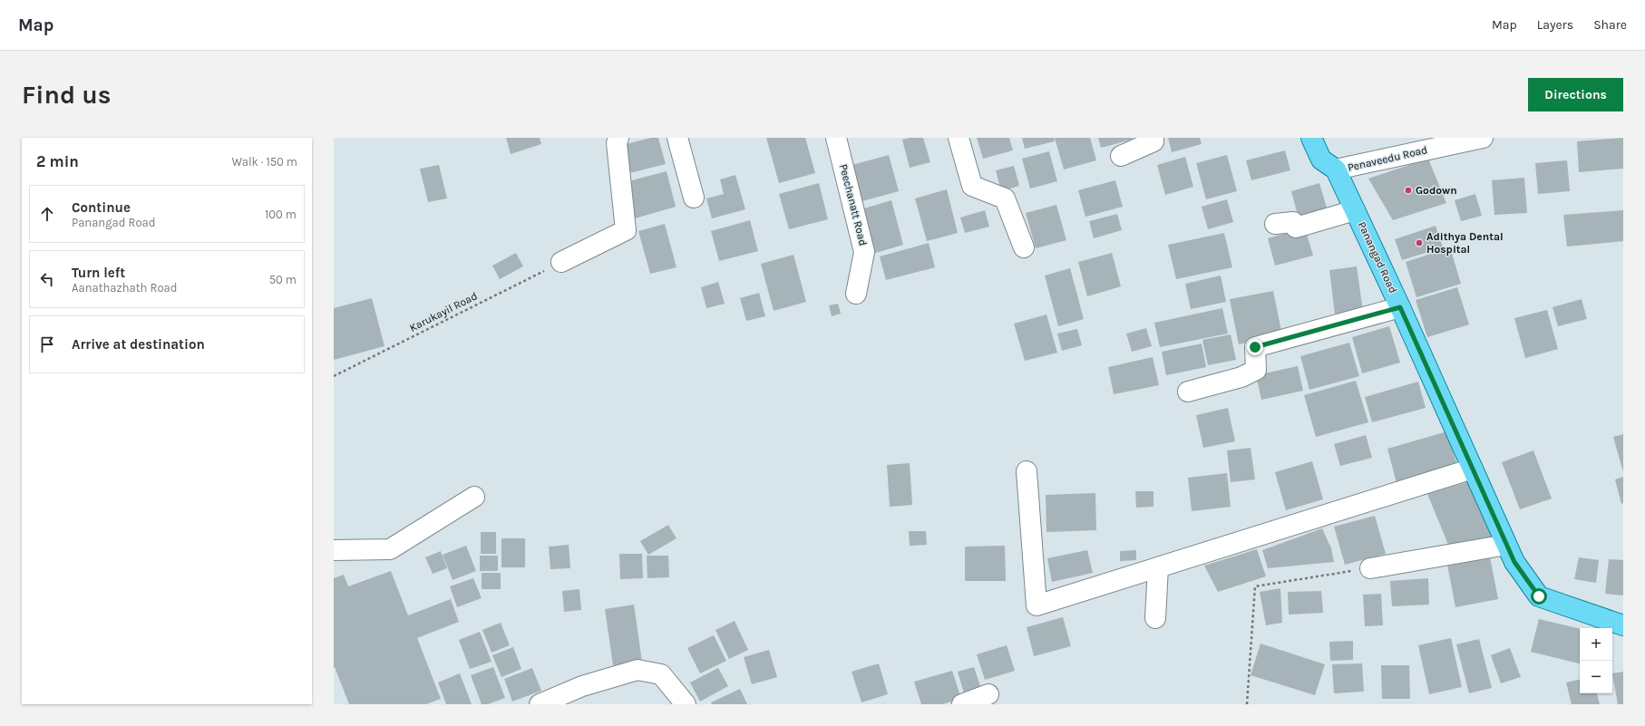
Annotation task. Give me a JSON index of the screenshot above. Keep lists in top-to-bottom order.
{
  "streets": {
    "main road": ["Panangad Road"],
    "street": ["Penaveedu Road", "Peechanatt Road"],
    "path": ["Karukayil Road"]
  },
  "crossings": [
    ["Penaveedu Road", "Panangad Road"]
  ],
  "places": ["Godown", "Adithya Dental Hospital"],
  "page": {
    "header": "Map",
    "nav": ["Map", "Layers", "Share"],
    "buttons": "Directions",
    "title": "Find us",
    "heading": ["2 min", "Walk · 150 m"],
    "list": [
      ["Continue", "Panangad Road", "100 m"],
      ["Turn left", "Aanathazhath Road", "50 m"],
      "Arrive at destination"
    ],
    "map_buttons": ["+", "−"]
  }
}
